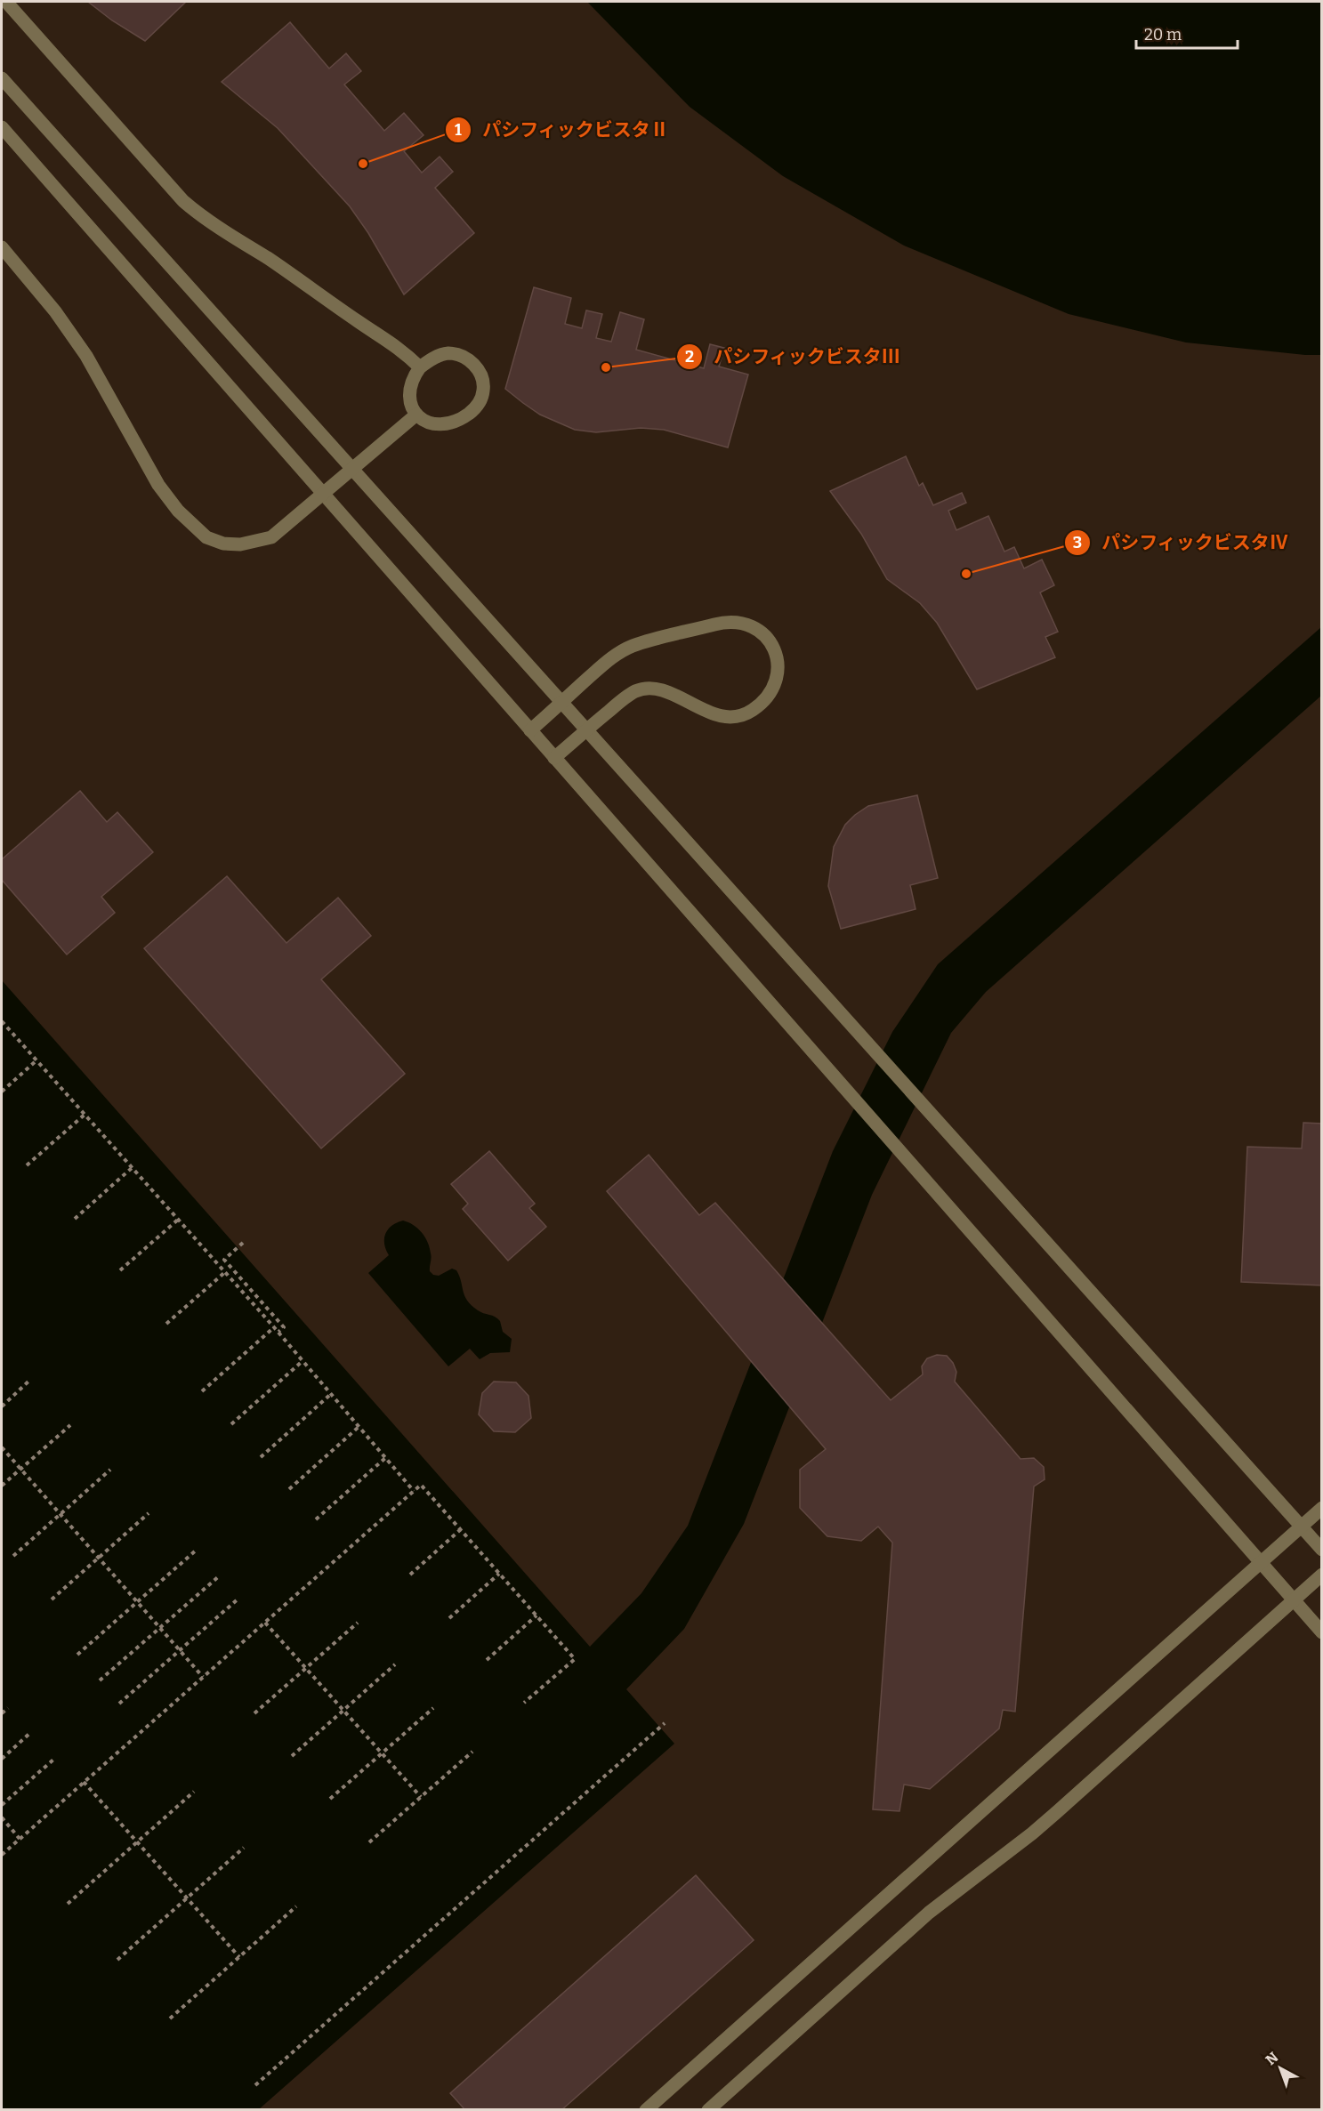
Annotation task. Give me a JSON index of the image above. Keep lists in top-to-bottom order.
{
  "places": ["パシフィックビスタⅡ", "パシフィックビスタⅢ", "パシフィックビスタⅣ"],
  "scale_bar": "20 m",
  "north": "top left"
}
